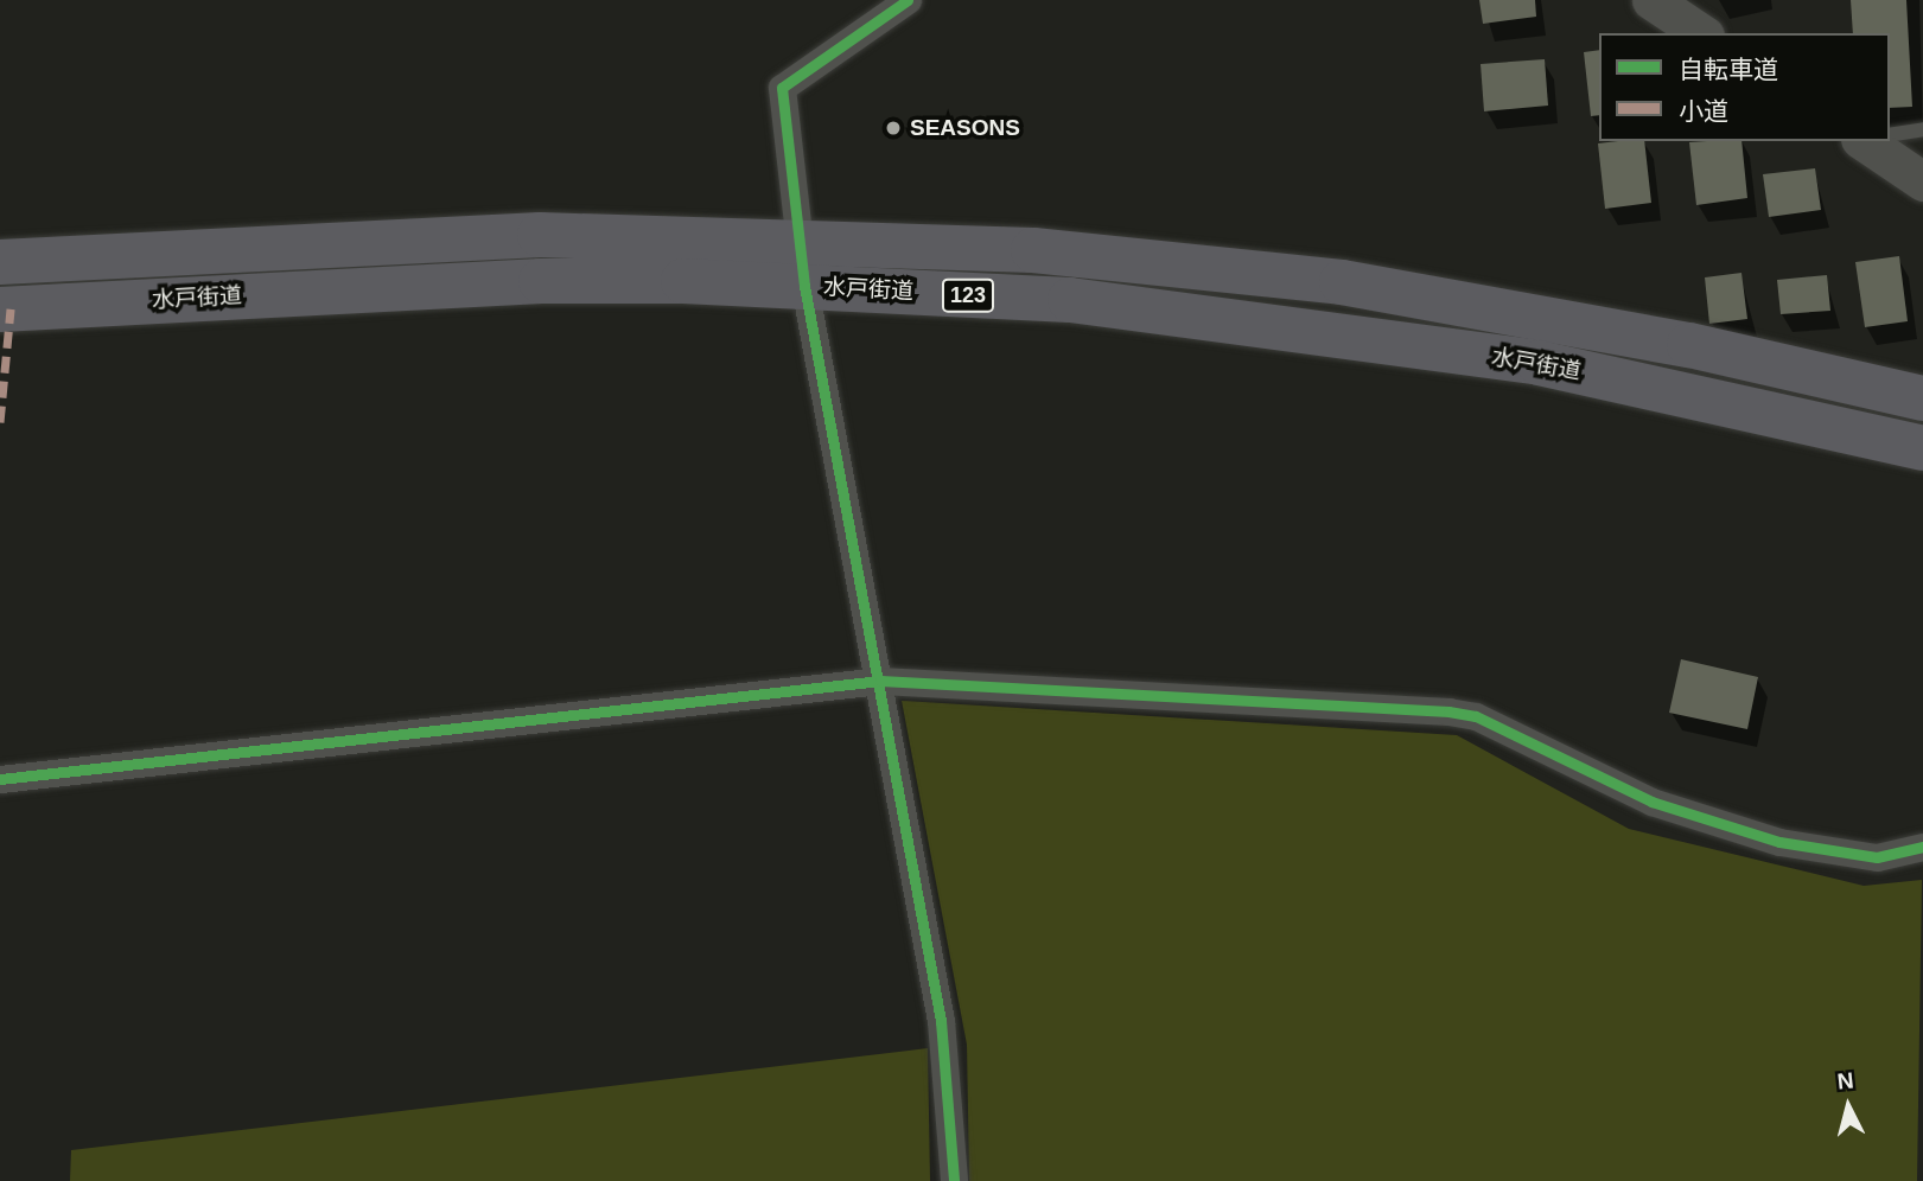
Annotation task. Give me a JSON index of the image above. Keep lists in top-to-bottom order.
{
  "streets": {
    "highway": ["水戸街道", "123"]
  },
  "places": ["SEASONS"],
  "legend": ["自転車道", "小道"],
  "north": "top"
}
